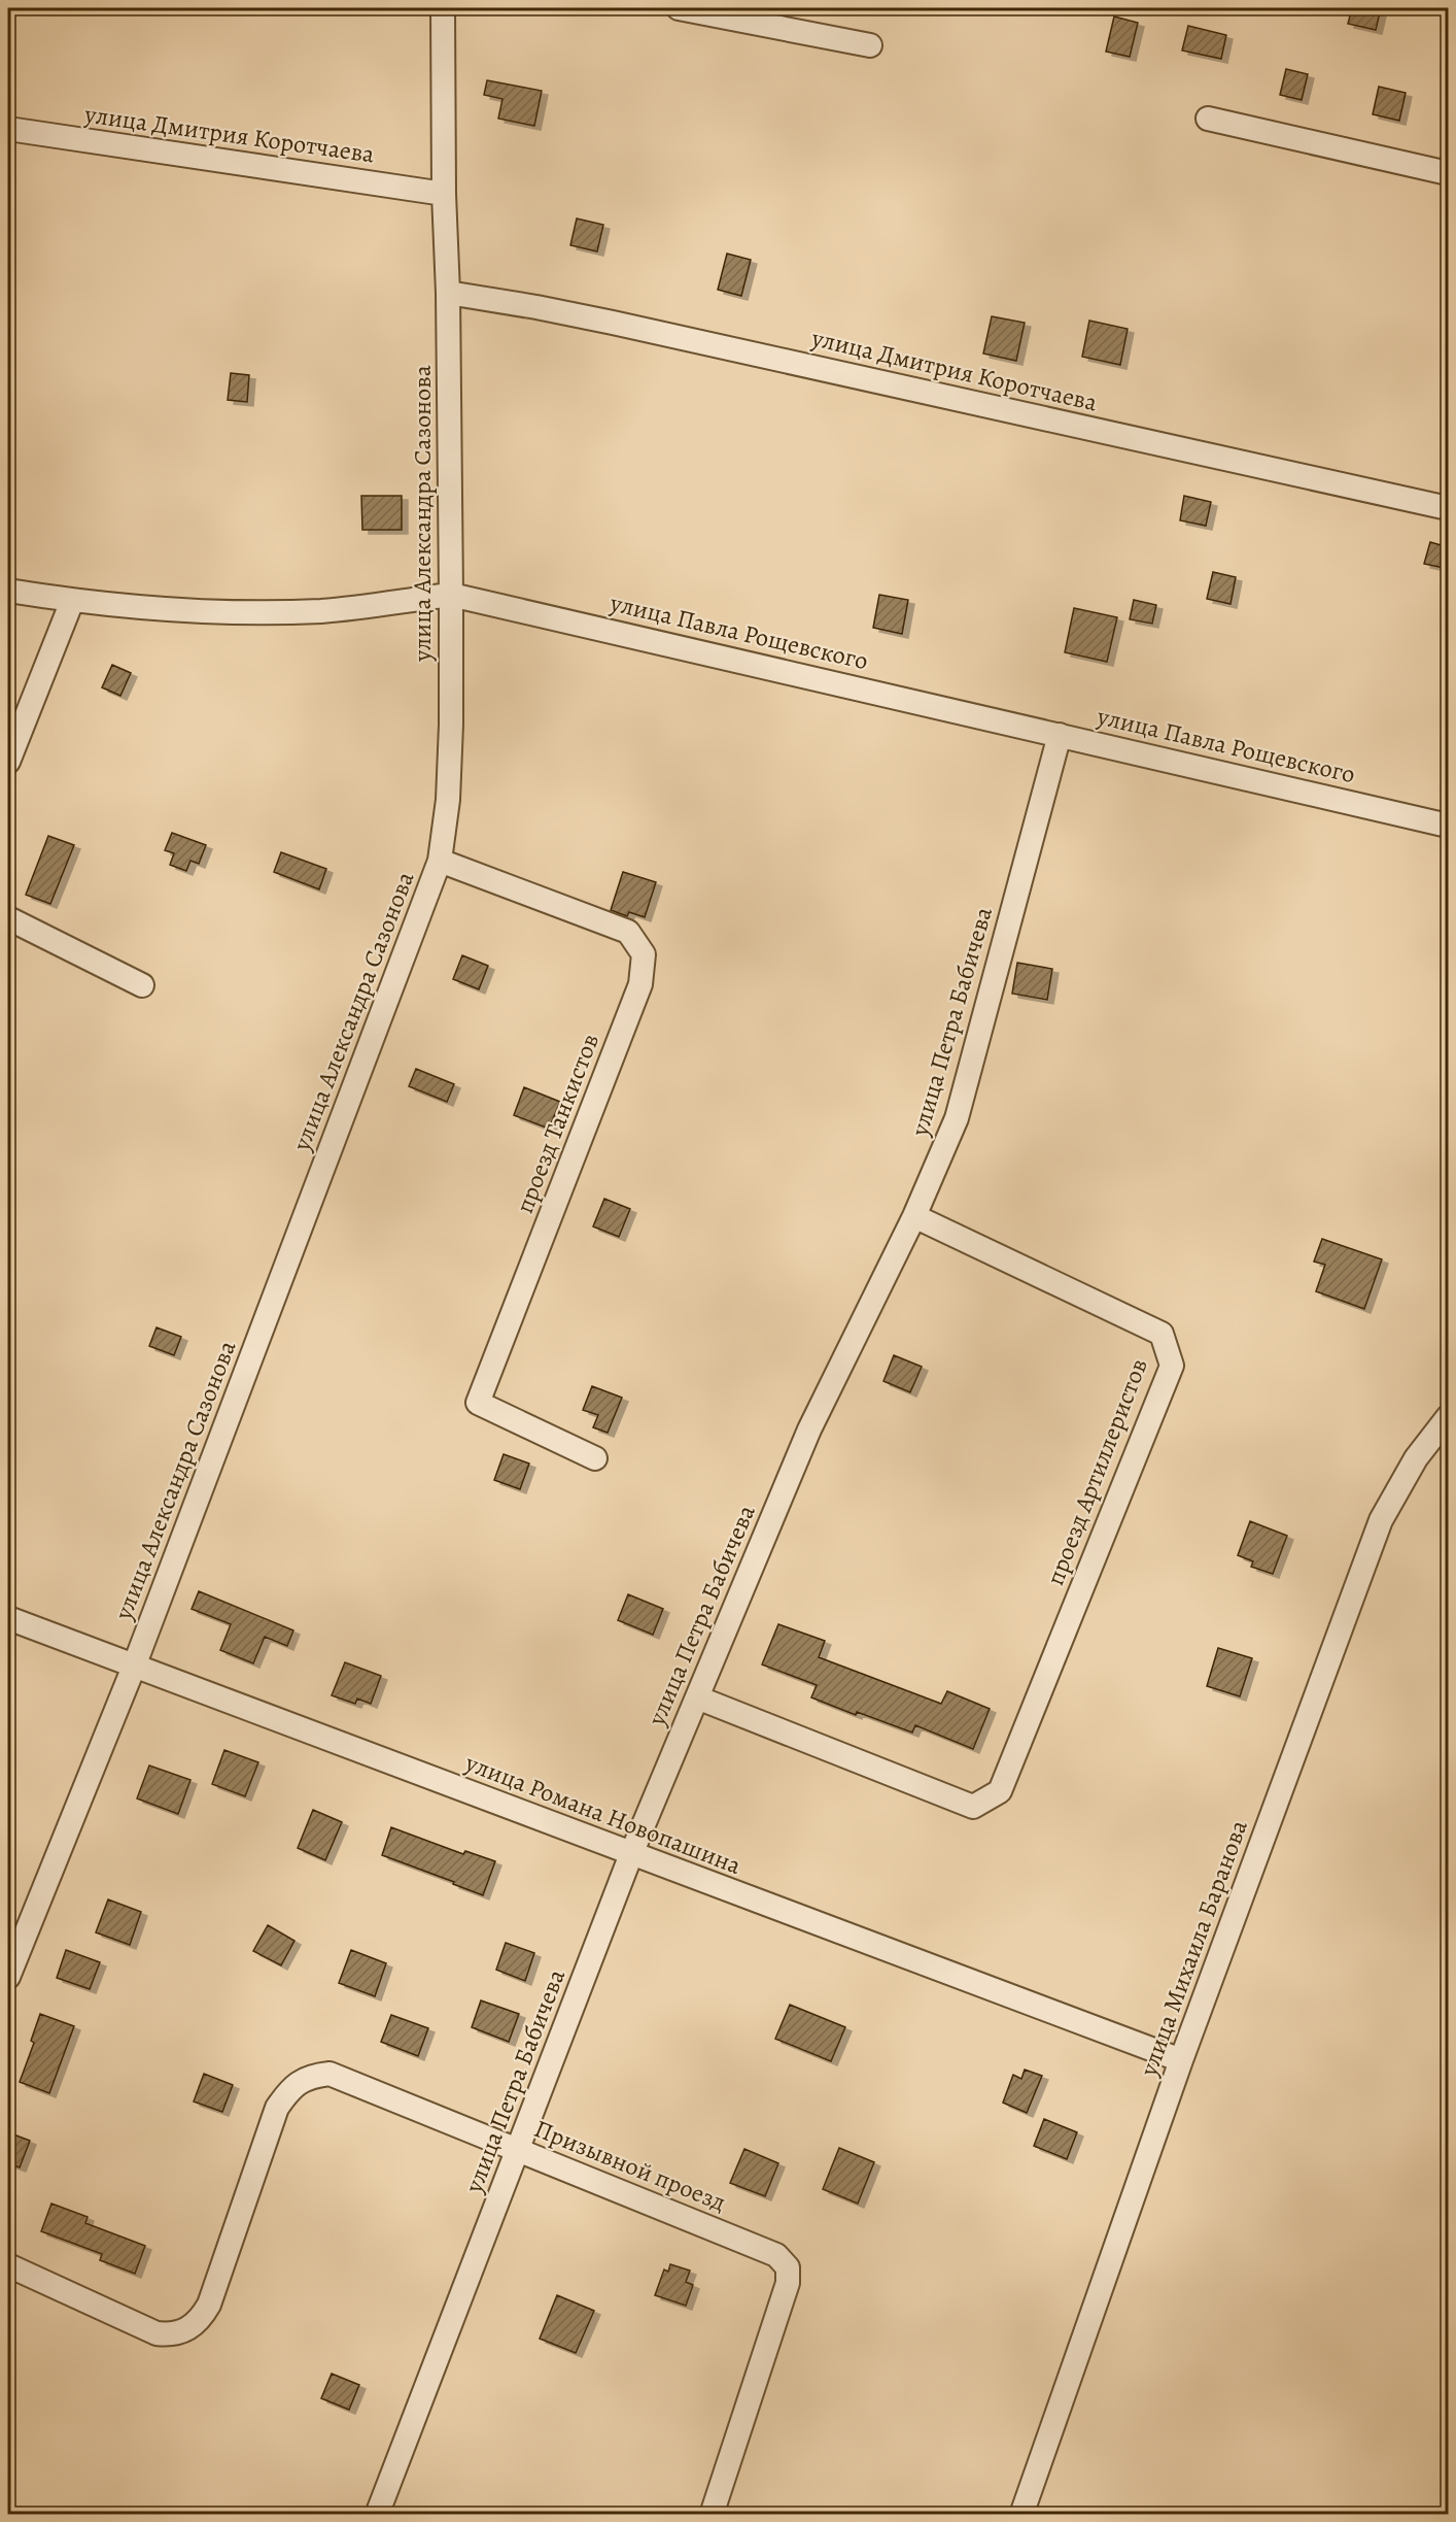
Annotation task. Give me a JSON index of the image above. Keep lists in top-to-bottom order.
{
  "streets": {
    "street": [
      "улица Дмитрия Коротчаева",
      "улица Александра Сазонова",
      "улица Павла Рощевского",
      "улица Петра Бабичева",
      "проезд Танкистов",
      "проезд Артиллеристов",
      "улица Романа Новопашина",
      "улица Михаила Баранова",
      "Призывной проезд"
    ]
  },
  "crossings": [
    ["улица Дмитрия Коротчаева", "улица Александра Сазонова"],
    ["улица Александра Сазонова", "улица Павла Рощевского"],
    ["улица Александра Сазонова", "проезд Танкистов"],
    ["улица Александра Сазонова", "улица Романа Новопашина"],
    ["улица Павла Рощевского", "улица Петра Бабичева"],
    ["улица Петра Бабичева", "проезд Артиллеристов"],
    ["улица Петра Бабичева", "улица Романа Новопашина"],
    ["улица Петра Бабичева", "Призывной проезд"],
    ["улица Романа Новопашина", "улица Михаила Баранова"]
  ]
}
